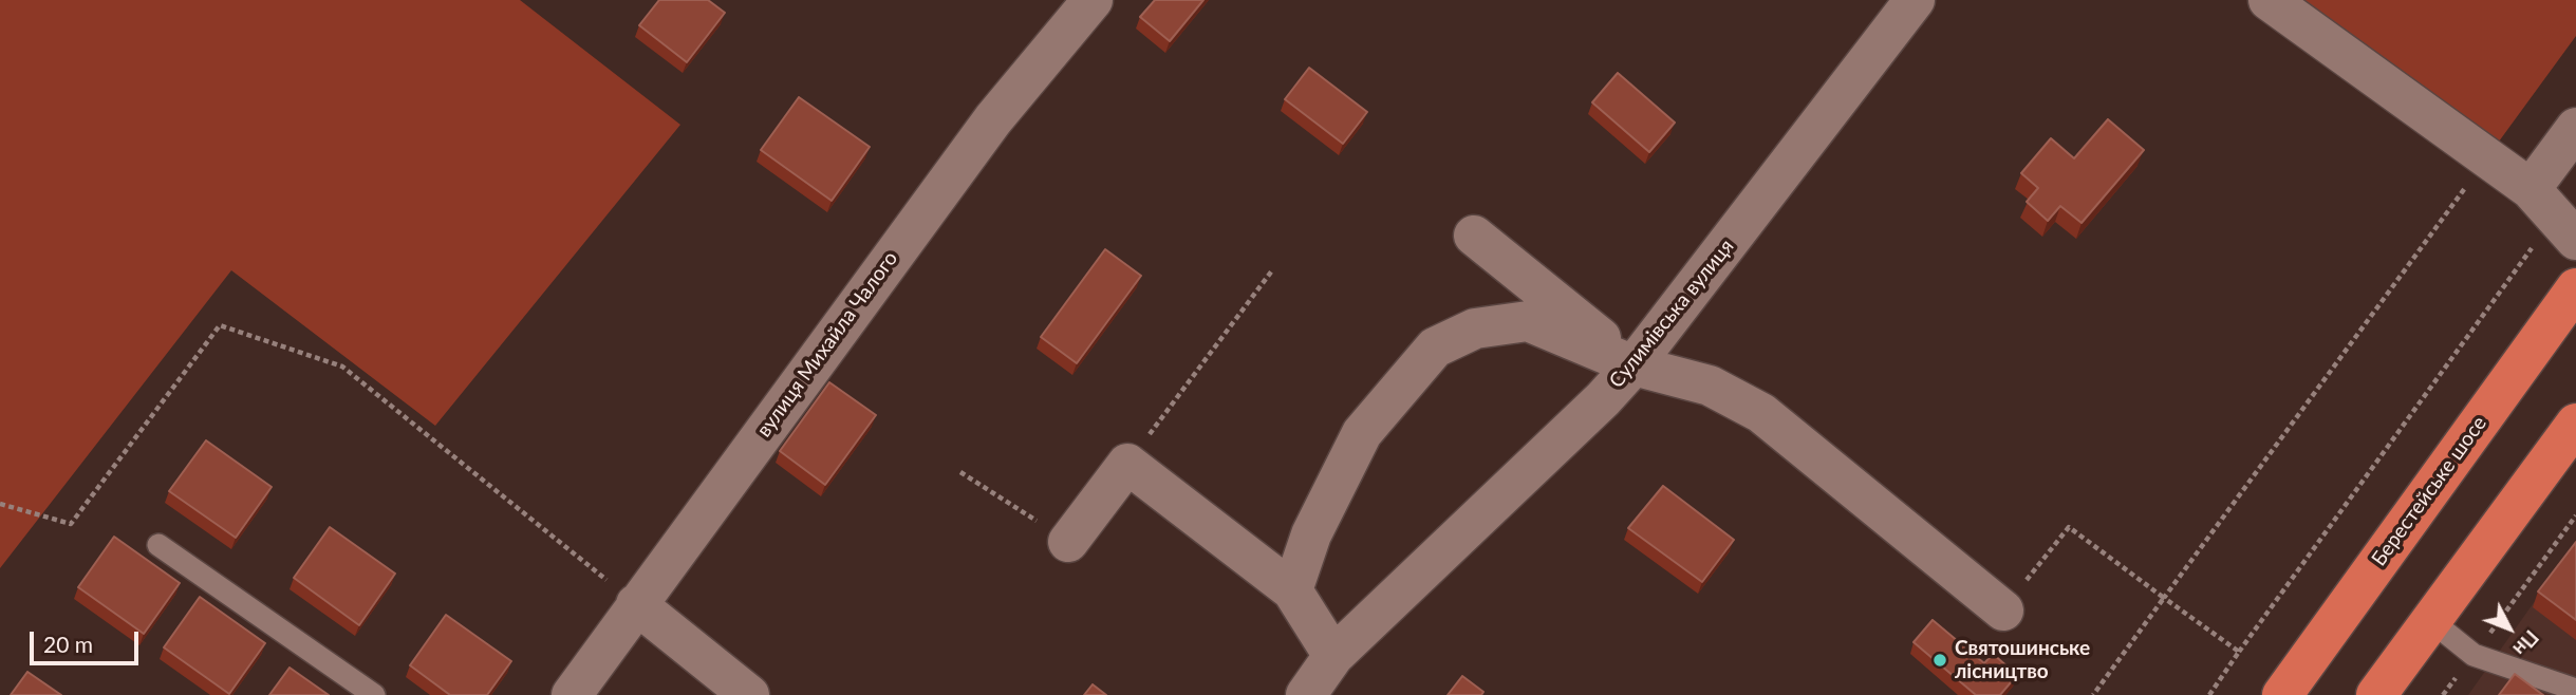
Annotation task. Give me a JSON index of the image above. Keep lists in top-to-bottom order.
{
  "streets": {
    "highway": ["Берестейське шосе"],
    "street": ["Сулимівська вулиця", "вулиця Михайла Чалого"]
  },
  "places": ["Святошинське лісництво"],
  "scale_bar": "20 m",
  "north": "bottom right"
}
